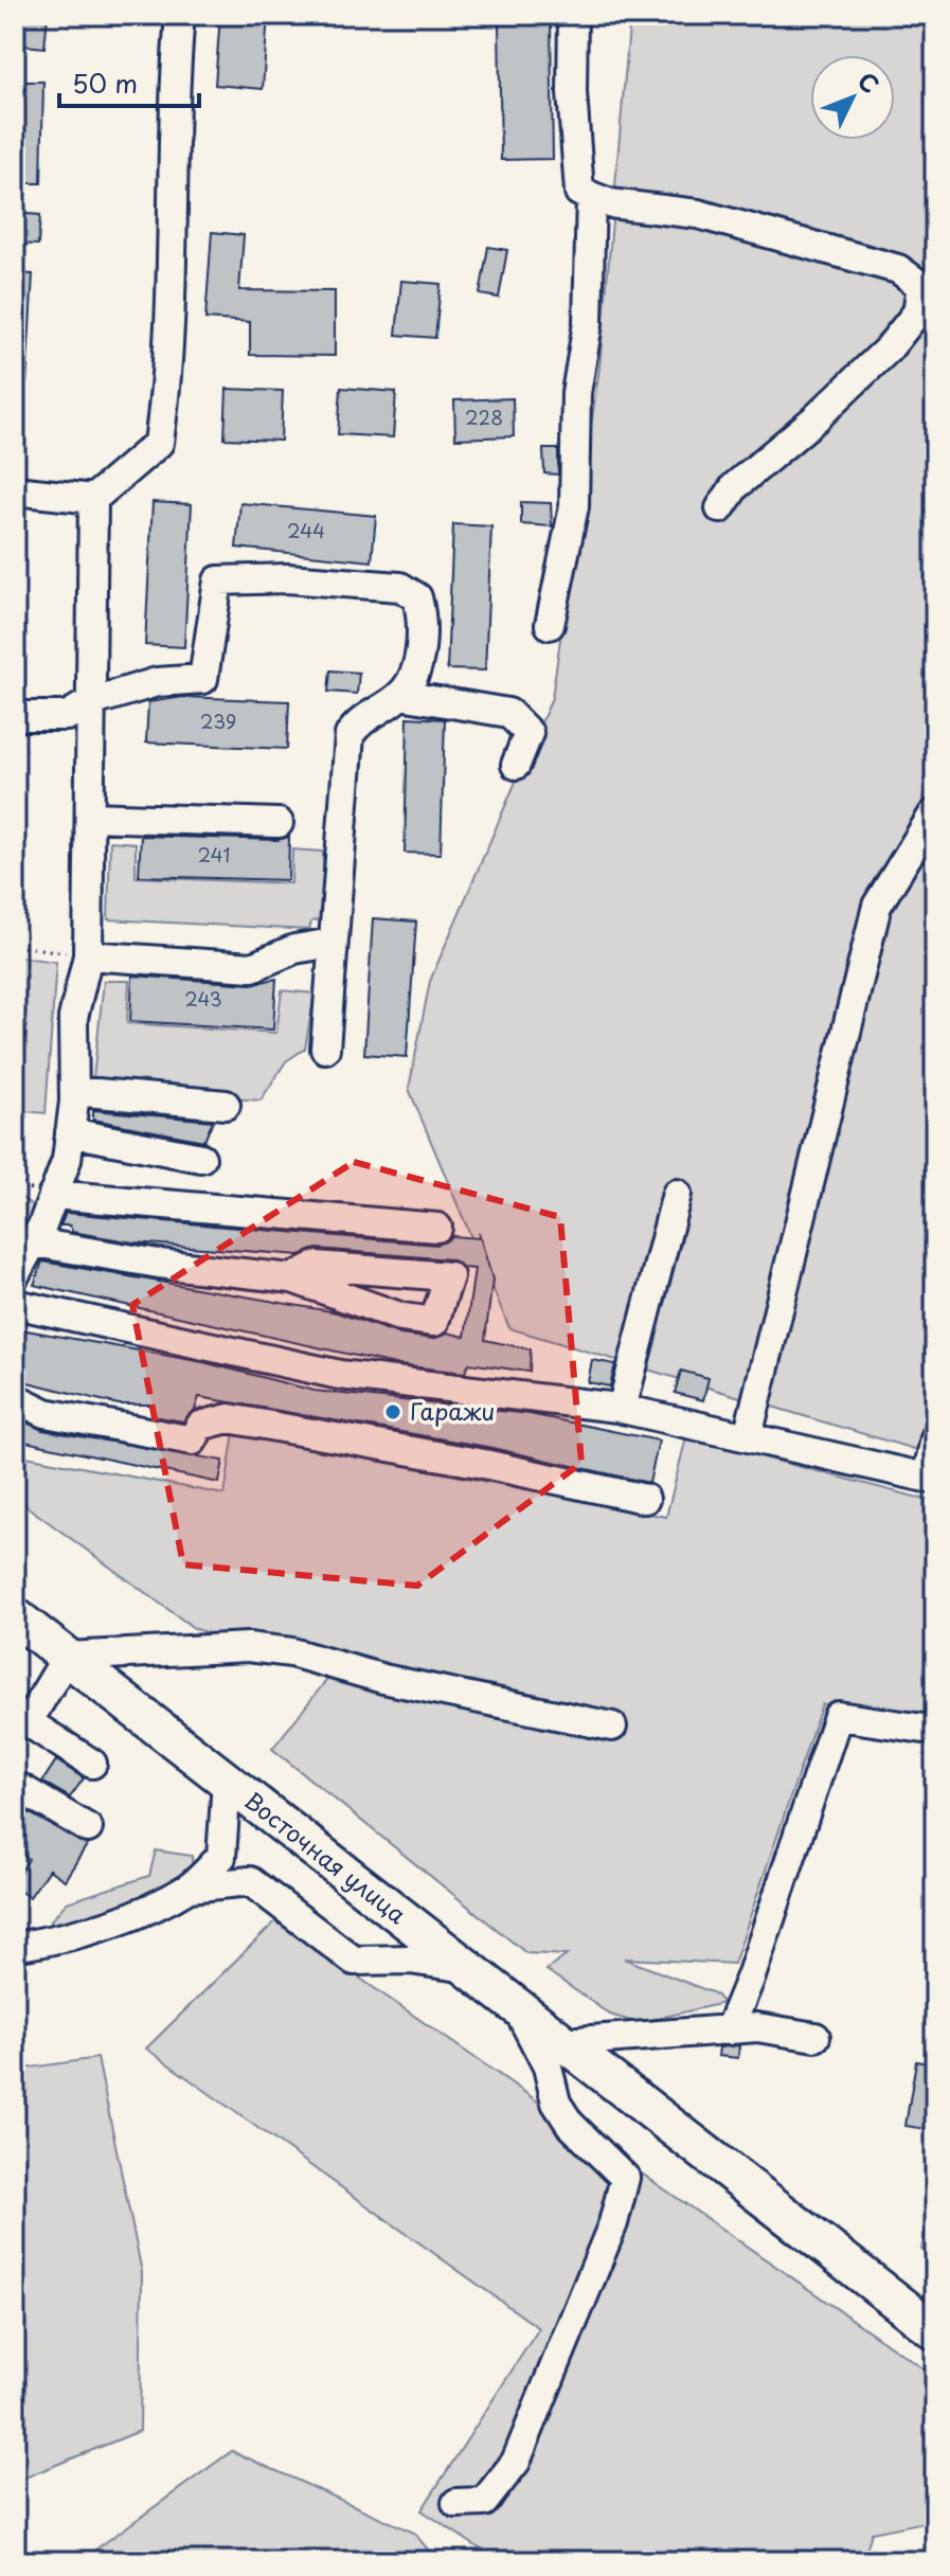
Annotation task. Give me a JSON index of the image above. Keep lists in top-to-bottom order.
{
  "streets": {
    "main road": ["Восточная улица"]
  },
  "places": ["Гаражи"],
  "house_numbers": [
    "228",
    "244",
    "239",
    "241",
    "243"
  ],
  "scale_bar": "50 m",
  "north": "top right"
}
